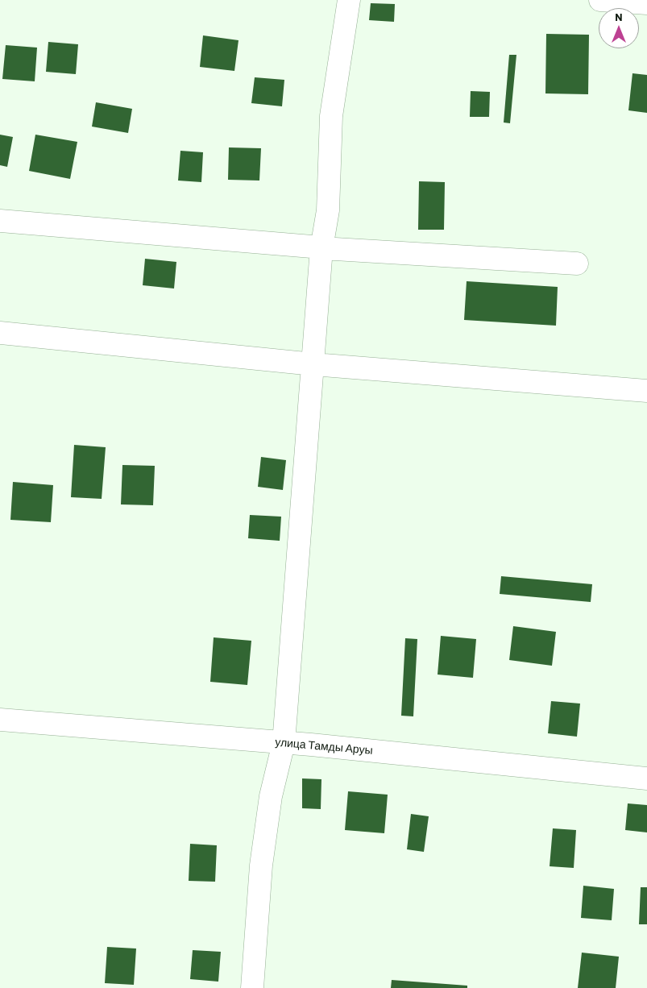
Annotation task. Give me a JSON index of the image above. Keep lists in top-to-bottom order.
{
  "streets": {
    "street": ["улица Тамды Аруы"]
  },
  "north": "top"
}
